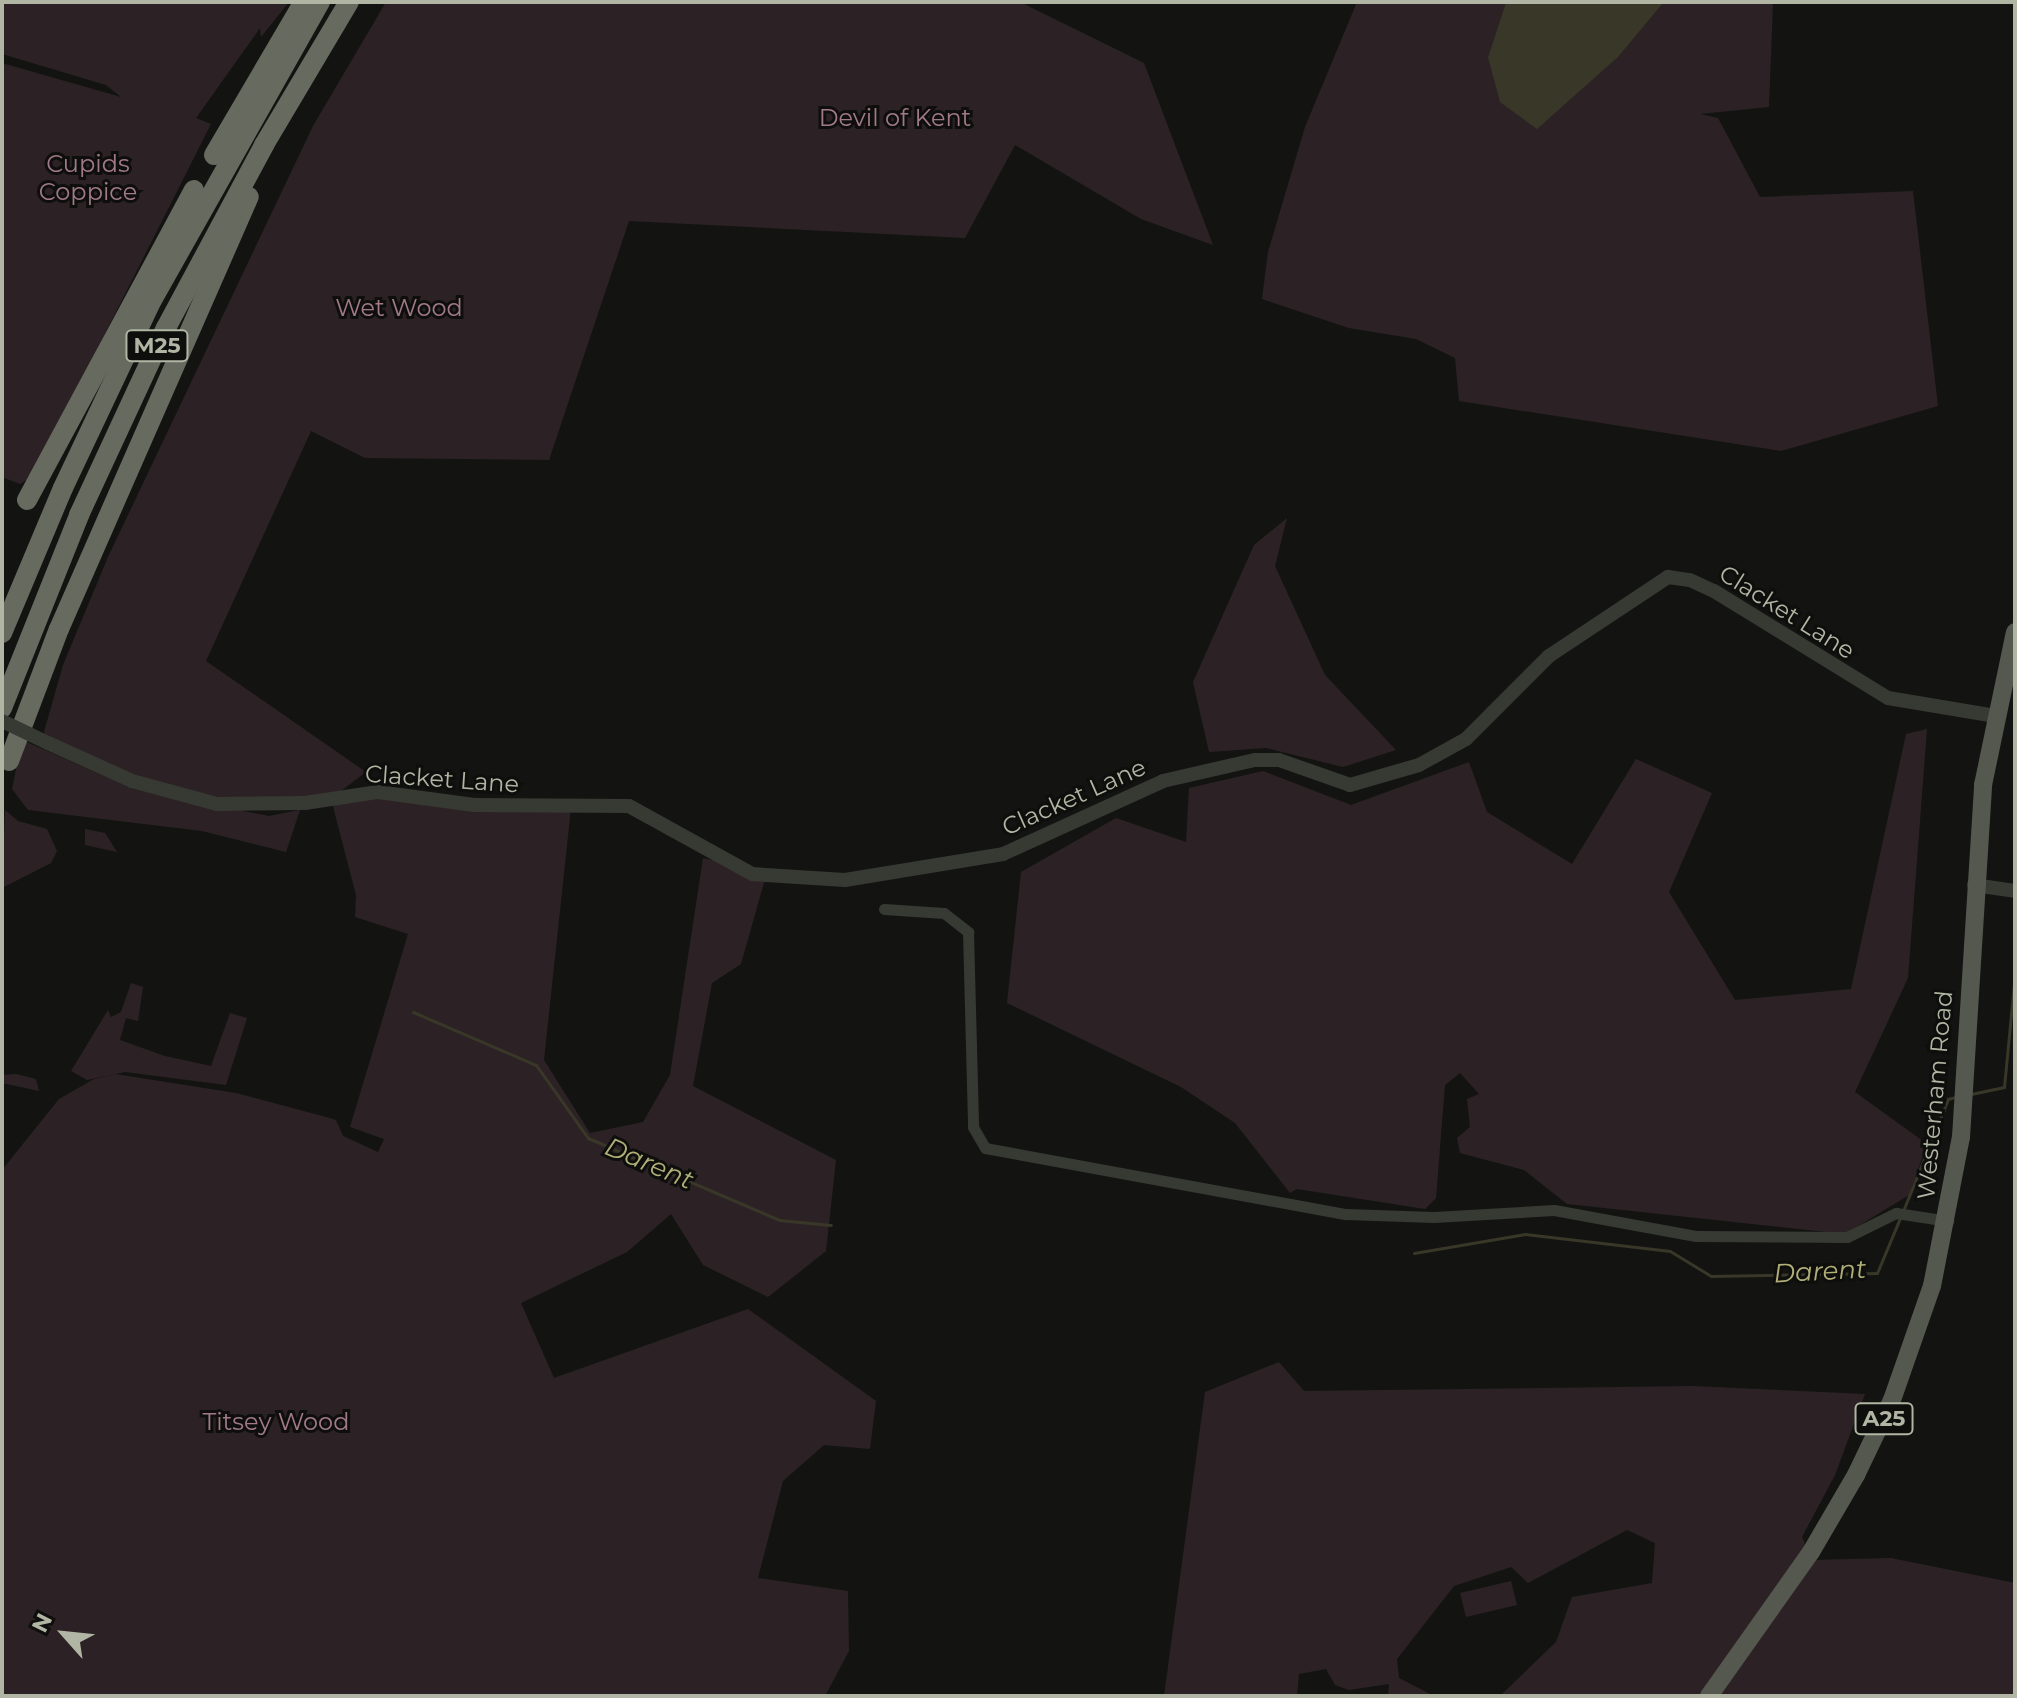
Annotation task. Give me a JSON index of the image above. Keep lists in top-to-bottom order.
{
  "streets": {
    "highway": ["M25"],
    "main road": ["Westerham Road", "A25"],
    "street": ["Clacket Lane"]
  },
  "crossings": [
    ["Clacket Lane", "Westerham Road"]
  ],
  "water": ["Darent"],
  "parks": [
    "Devil of Kent",
    "Cupids Coppice",
    "Wet Wood",
    "Titsey Wood"
  ],
  "north": "top left"
}
